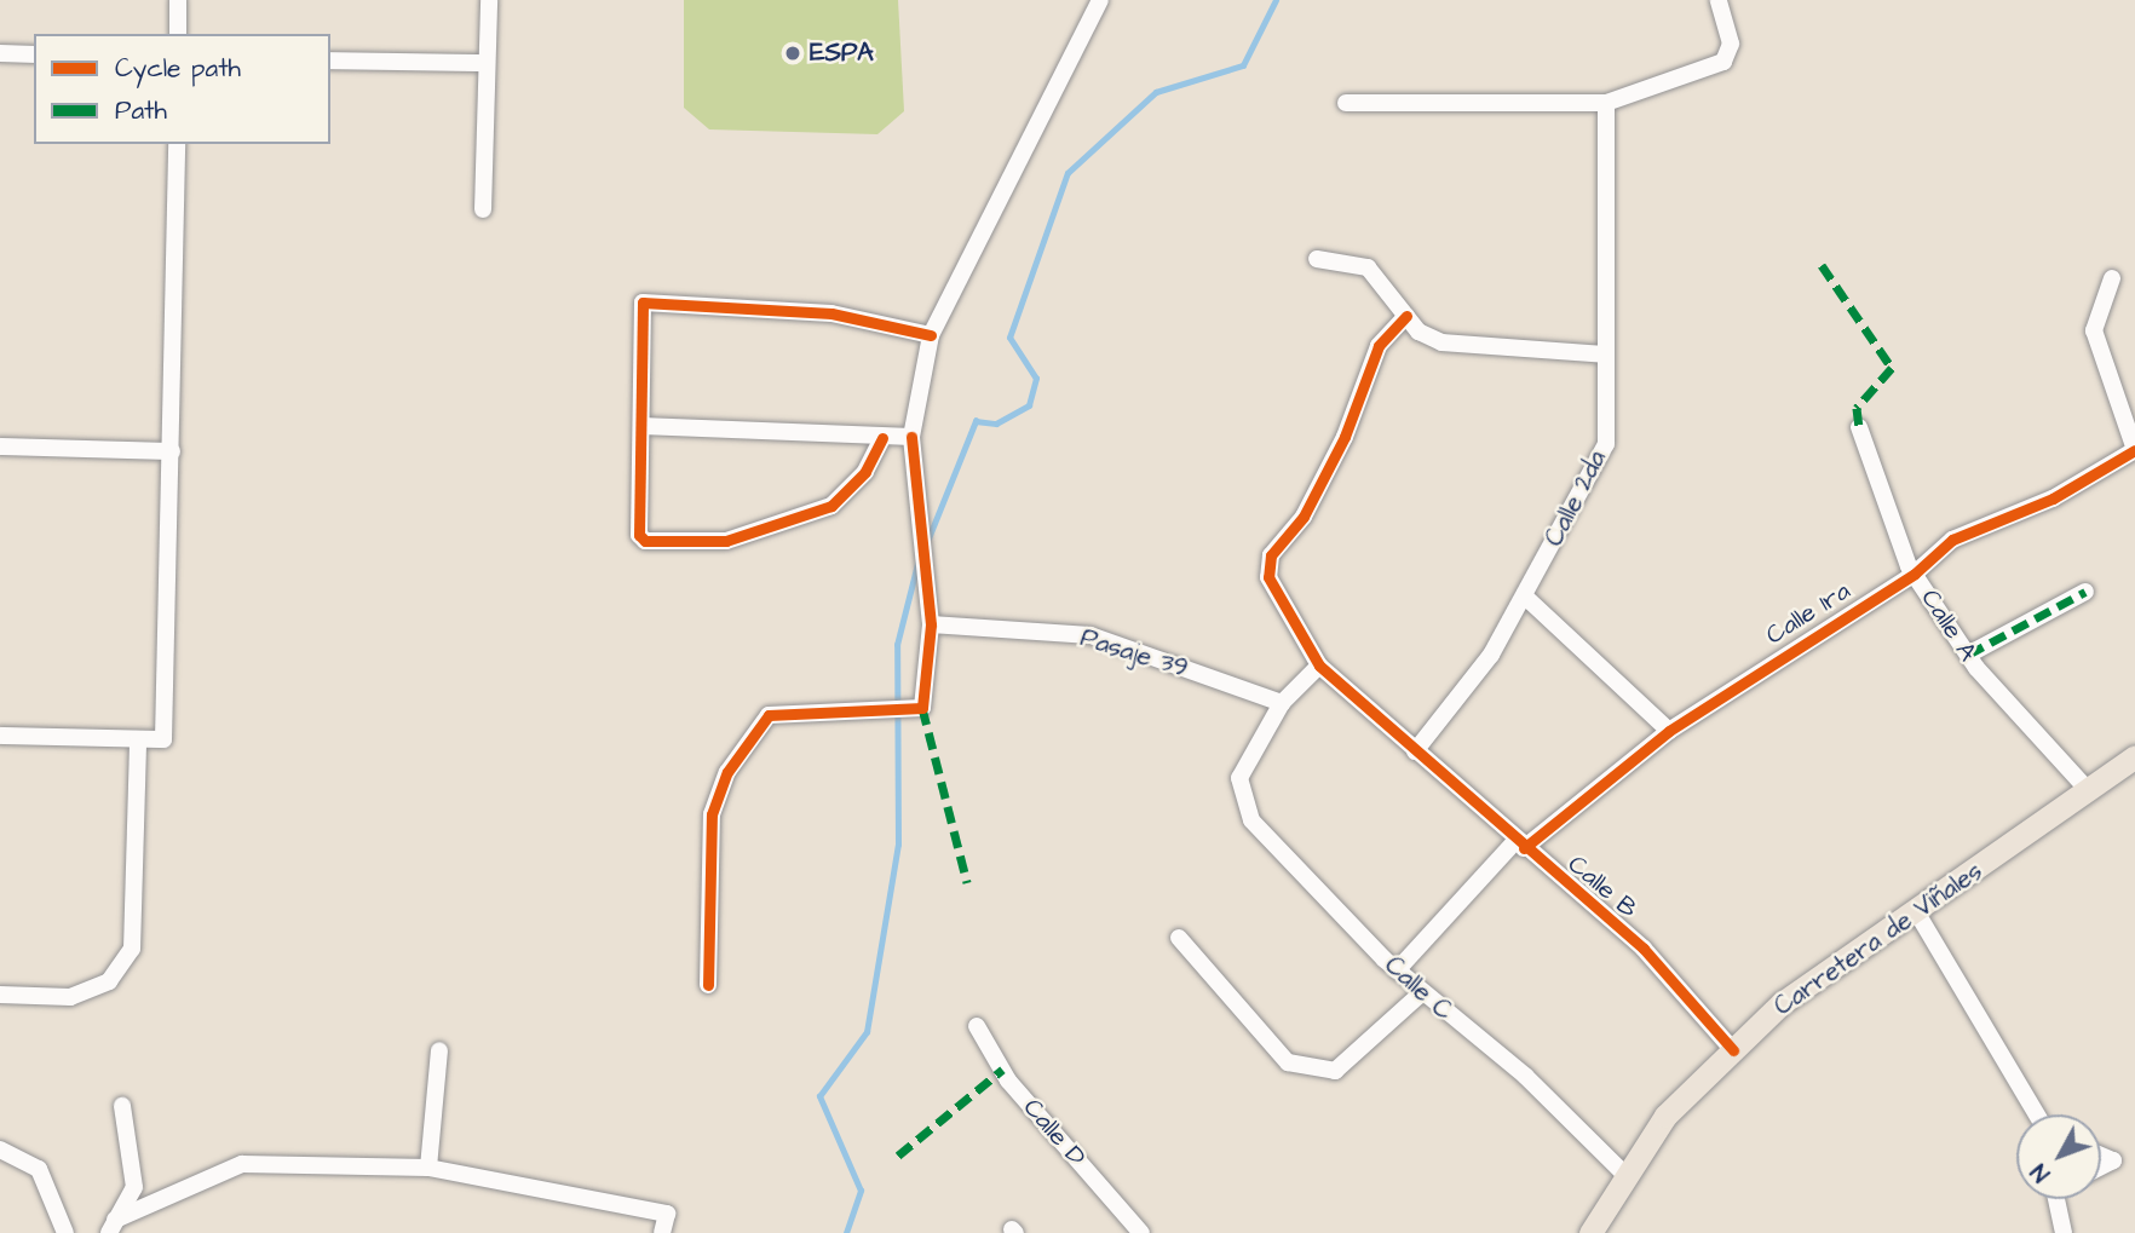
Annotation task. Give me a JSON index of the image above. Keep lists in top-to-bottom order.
{
  "streets": {
    "main road": ["Carretera de Viñales"],
    "street": [
      "Calle 2da",
      "Calle 1ra",
      "Calle A",
      "Pasaje 39",
      "Calle B",
      "Calle C",
      "Calle D"
    ]
  },
  "crossings": [
    ["Calle 2da", "Calle B"],
    ["Calle 1ra", "Calle A"],
    ["Calle 1ra", "Calle B"],
    ["Calle 1ra", "Calle C"],
    ["Calle A", "Carretera de Viñales"],
    ["Pasaje 39", "Calle C"],
    ["Calle B", "Carretera de Viñales"],
    ["Carretera de Viñales", "Calle C"]
  ],
  "places": ["ESPA"],
  "legend": ["Cycle path", "Path"],
  "north": "bottom left"
}
